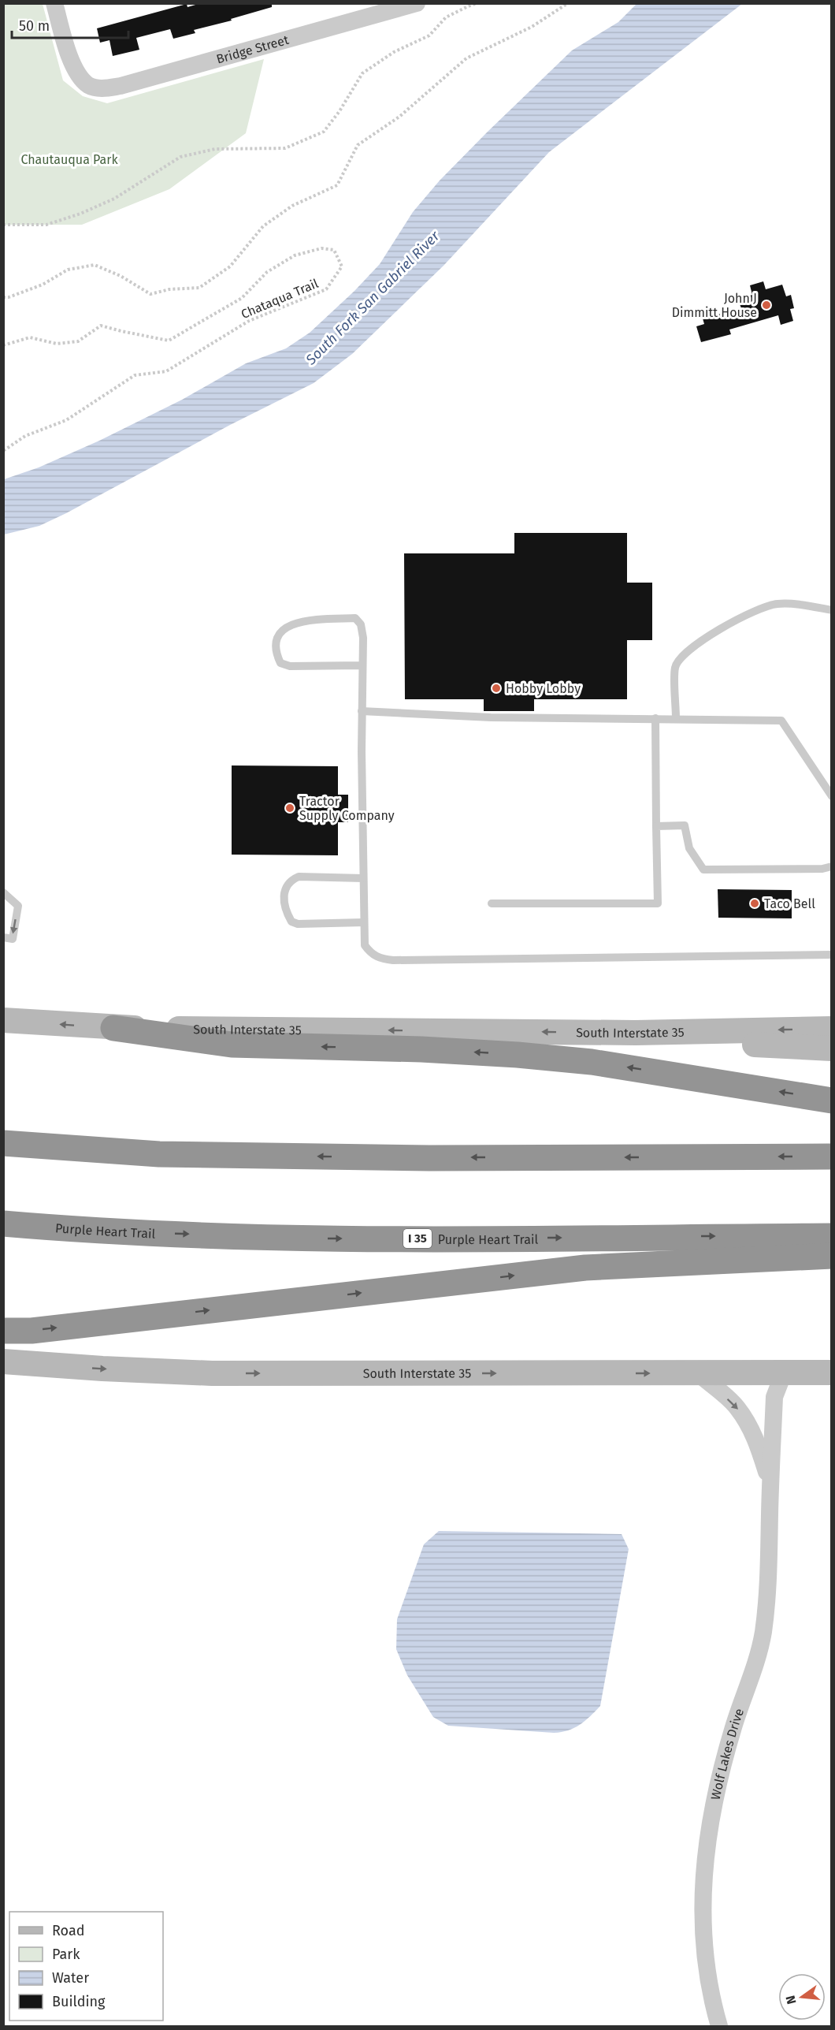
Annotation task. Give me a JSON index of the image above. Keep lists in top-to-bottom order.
{
  "streets": {
    "highway": ["Purple Heart Trail", "I 35"],
    "main road": ["South Interstate 35"],
    "street": ["Bridge Street", "Wolf Lakes Drive"],
    "path": ["Chataqua Trail"]
  },
  "crossings": [
    ["South Interstate 35", "Wolf Lakes Drive"]
  ],
  "water": ["South Fork San Gabriel River"],
  "parks": ["Chautauqua Park"],
  "places": [
    "John J Dimmitt House",
    "Hobby Lobby",
    "Tractor Supply Company",
    "Taco Bell"
  ],
  "legend": [
    "Road",
    "Park",
    "Water",
    "Building"
  ],
  "scale_bar": "50 m",
  "north": "left"
}
